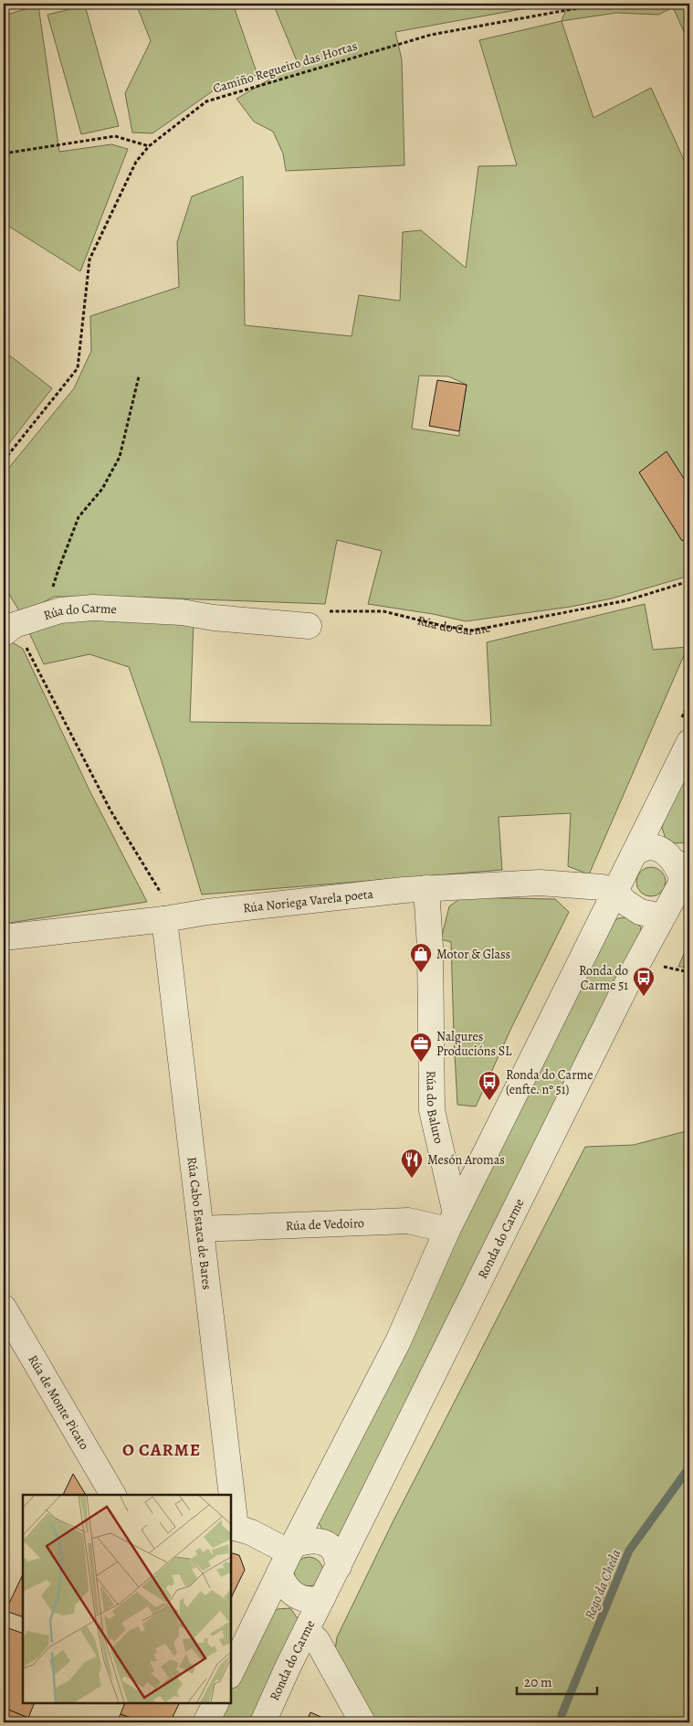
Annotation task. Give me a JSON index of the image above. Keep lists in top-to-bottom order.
{
  "streets": {
    "street": [
      "Rúa do Carme",
      "Rúa Noriega Varela poeta",
      "Rúa do Baluro",
      "Rúa Cabo Estaca de Bares",
      "Rúa de Vedoiro",
      "Ronda do Carme",
      "Rúa de Monte Picato"
    ],
    "path": ["Camiño Regueiro das Hortas"]
  },
  "crossings": [
    ["Rúa Noriega Varela poeta", "Rúa do Baluro"],
    ["Rúa Noriega Varela poeta", "Rúa Cabo Estaca de Bares"],
    ["Rúa Noriega Varela poeta", "Ronda do Carme"],
    ["Rúa do Baluro", "Rúa de Vedoiro"],
    ["Rúa Cabo Estaca de Bares", "Rúa de Vedoiro"]
  ],
  "districts": ["O CARME"],
  "water": ["Rego da Cheda"],
  "places": {
    "shop": ["Motor & Glass"],
    "bus stop": ["Ronda do Carme 51", "Ronda do Carme (enfte. nº 51)"],
    "office": ["Nalgures Producións SL"],
    "restaurant": ["Mesón Aromas"]
  },
  "scale_bar": "20 m"
}
